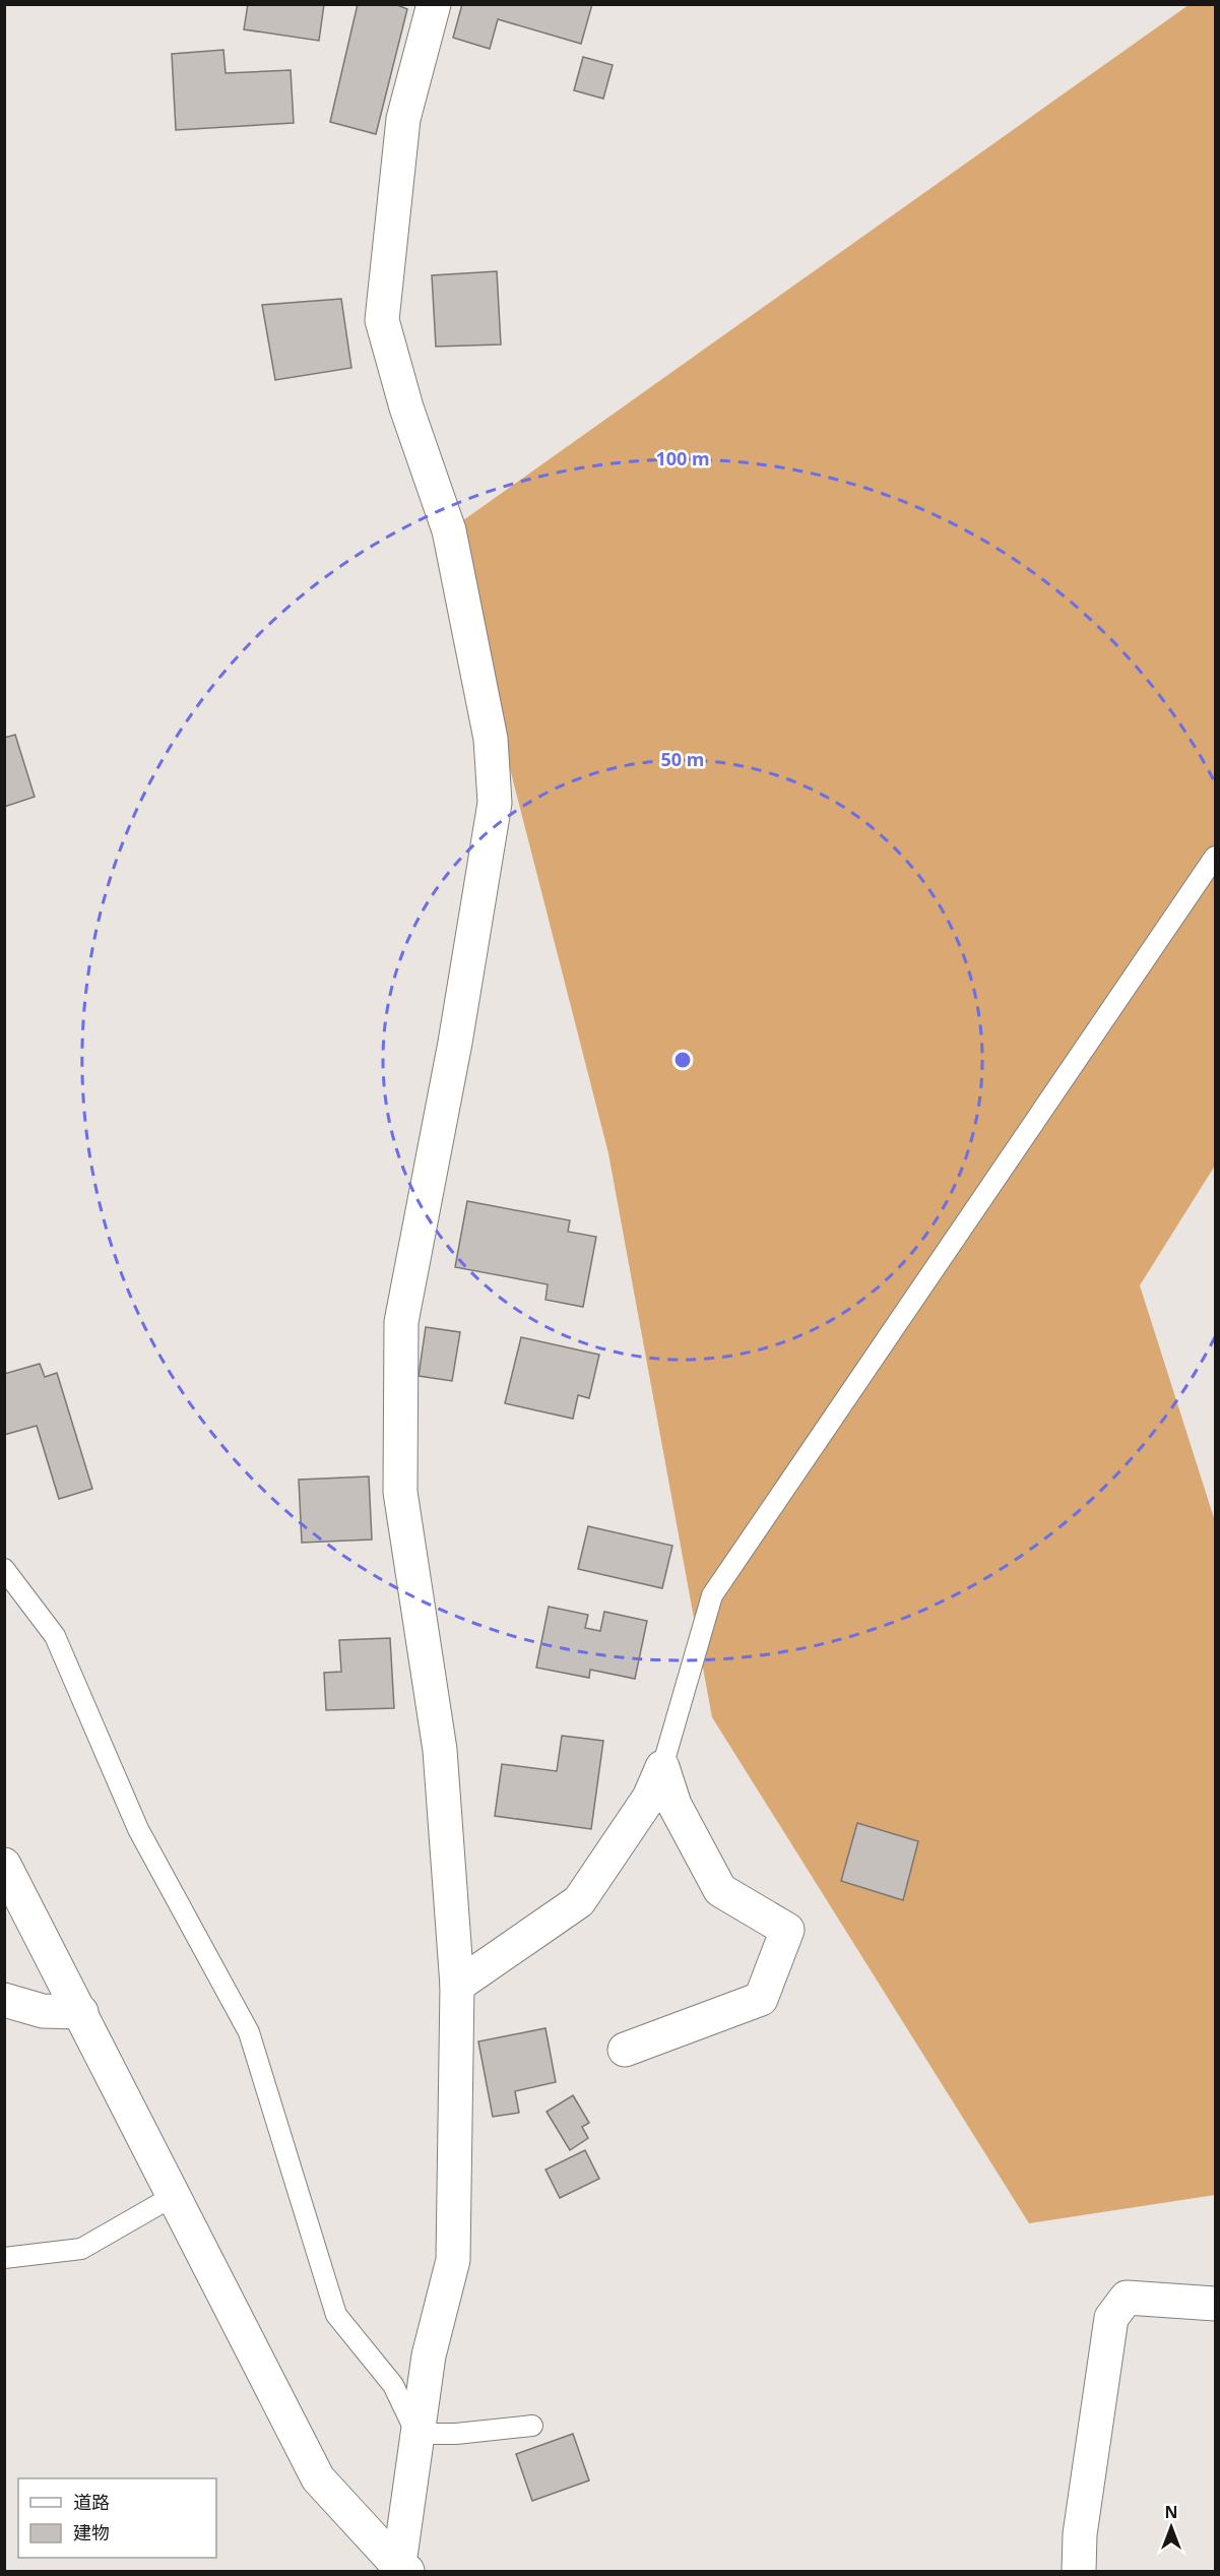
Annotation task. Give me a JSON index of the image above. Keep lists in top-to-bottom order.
{
  "legend": ["道路", "建物"],
  "north": "top",
  "rings": ["100 m", "50 m"]
}
